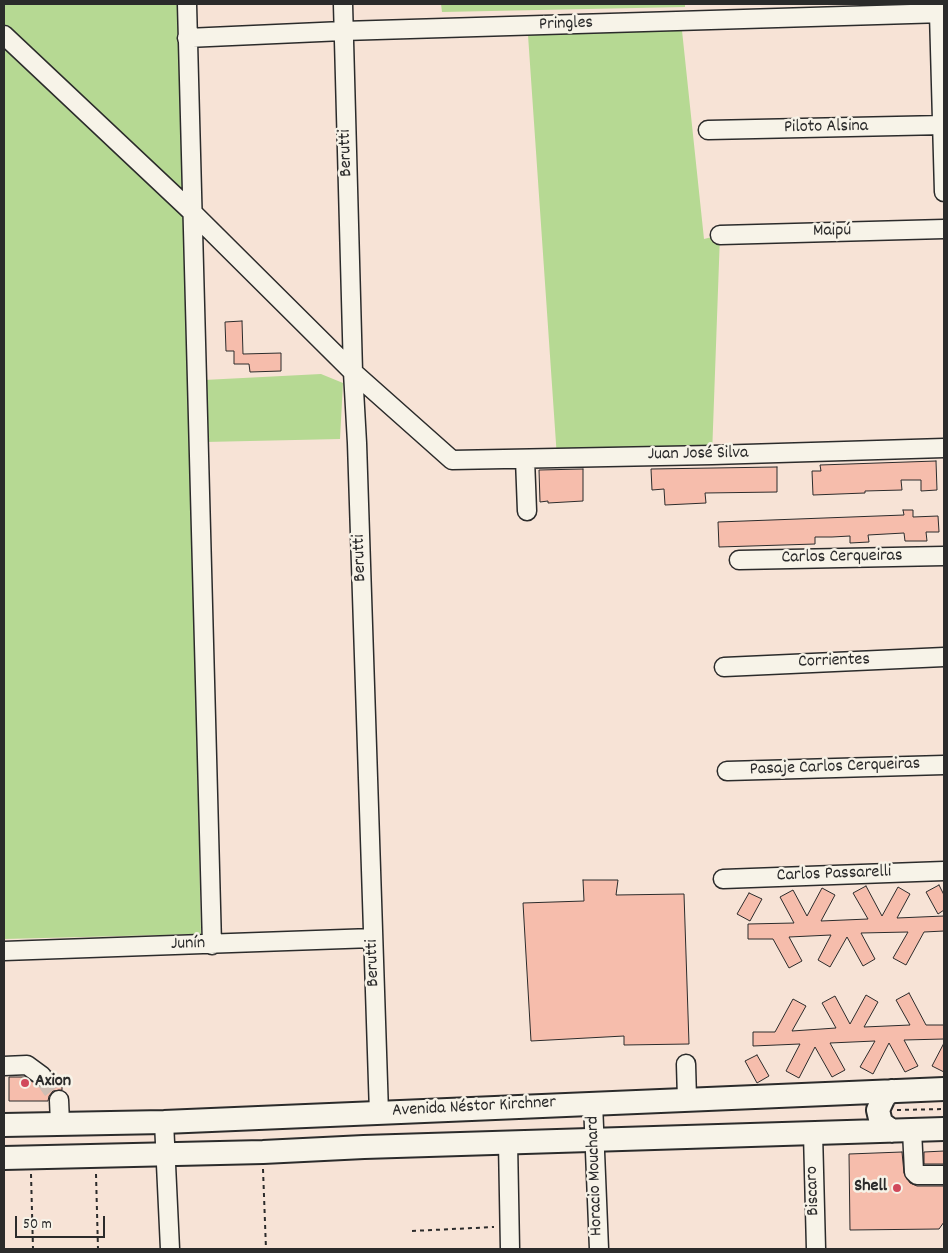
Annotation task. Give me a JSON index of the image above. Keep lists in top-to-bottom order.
{
  "streets": {
    "main road": ["Avenida Néstor Kirchner"],
    "street": [
      "Pringles",
      "Piloto Alsina",
      "Berutti",
      "Maipú",
      "Juan José Silva",
      "Carlos Cerqueiras",
      "Corrientes",
      "Pasaje Carlos Cerqueiras",
      "Carlos Passarelli",
      "Junín",
      "Horacio Mouchard",
      "Biscaro"
    ]
  },
  "crossings": [
    ["Pringles", "Berutti"],
    ["Berutti", "Juan José Silva"],
    ["Berutti", "Junín"],
    ["Berutti", "Avenida Néstor Kirchner"],
    ["Avenida Néstor Kirchner", "Horacio Mouchard"],
    ["Avenida Néstor Kirchner", "Biscaro"]
  ],
  "places": ["Axion", "Shell"],
  "scale_bar": "50 m"
}
